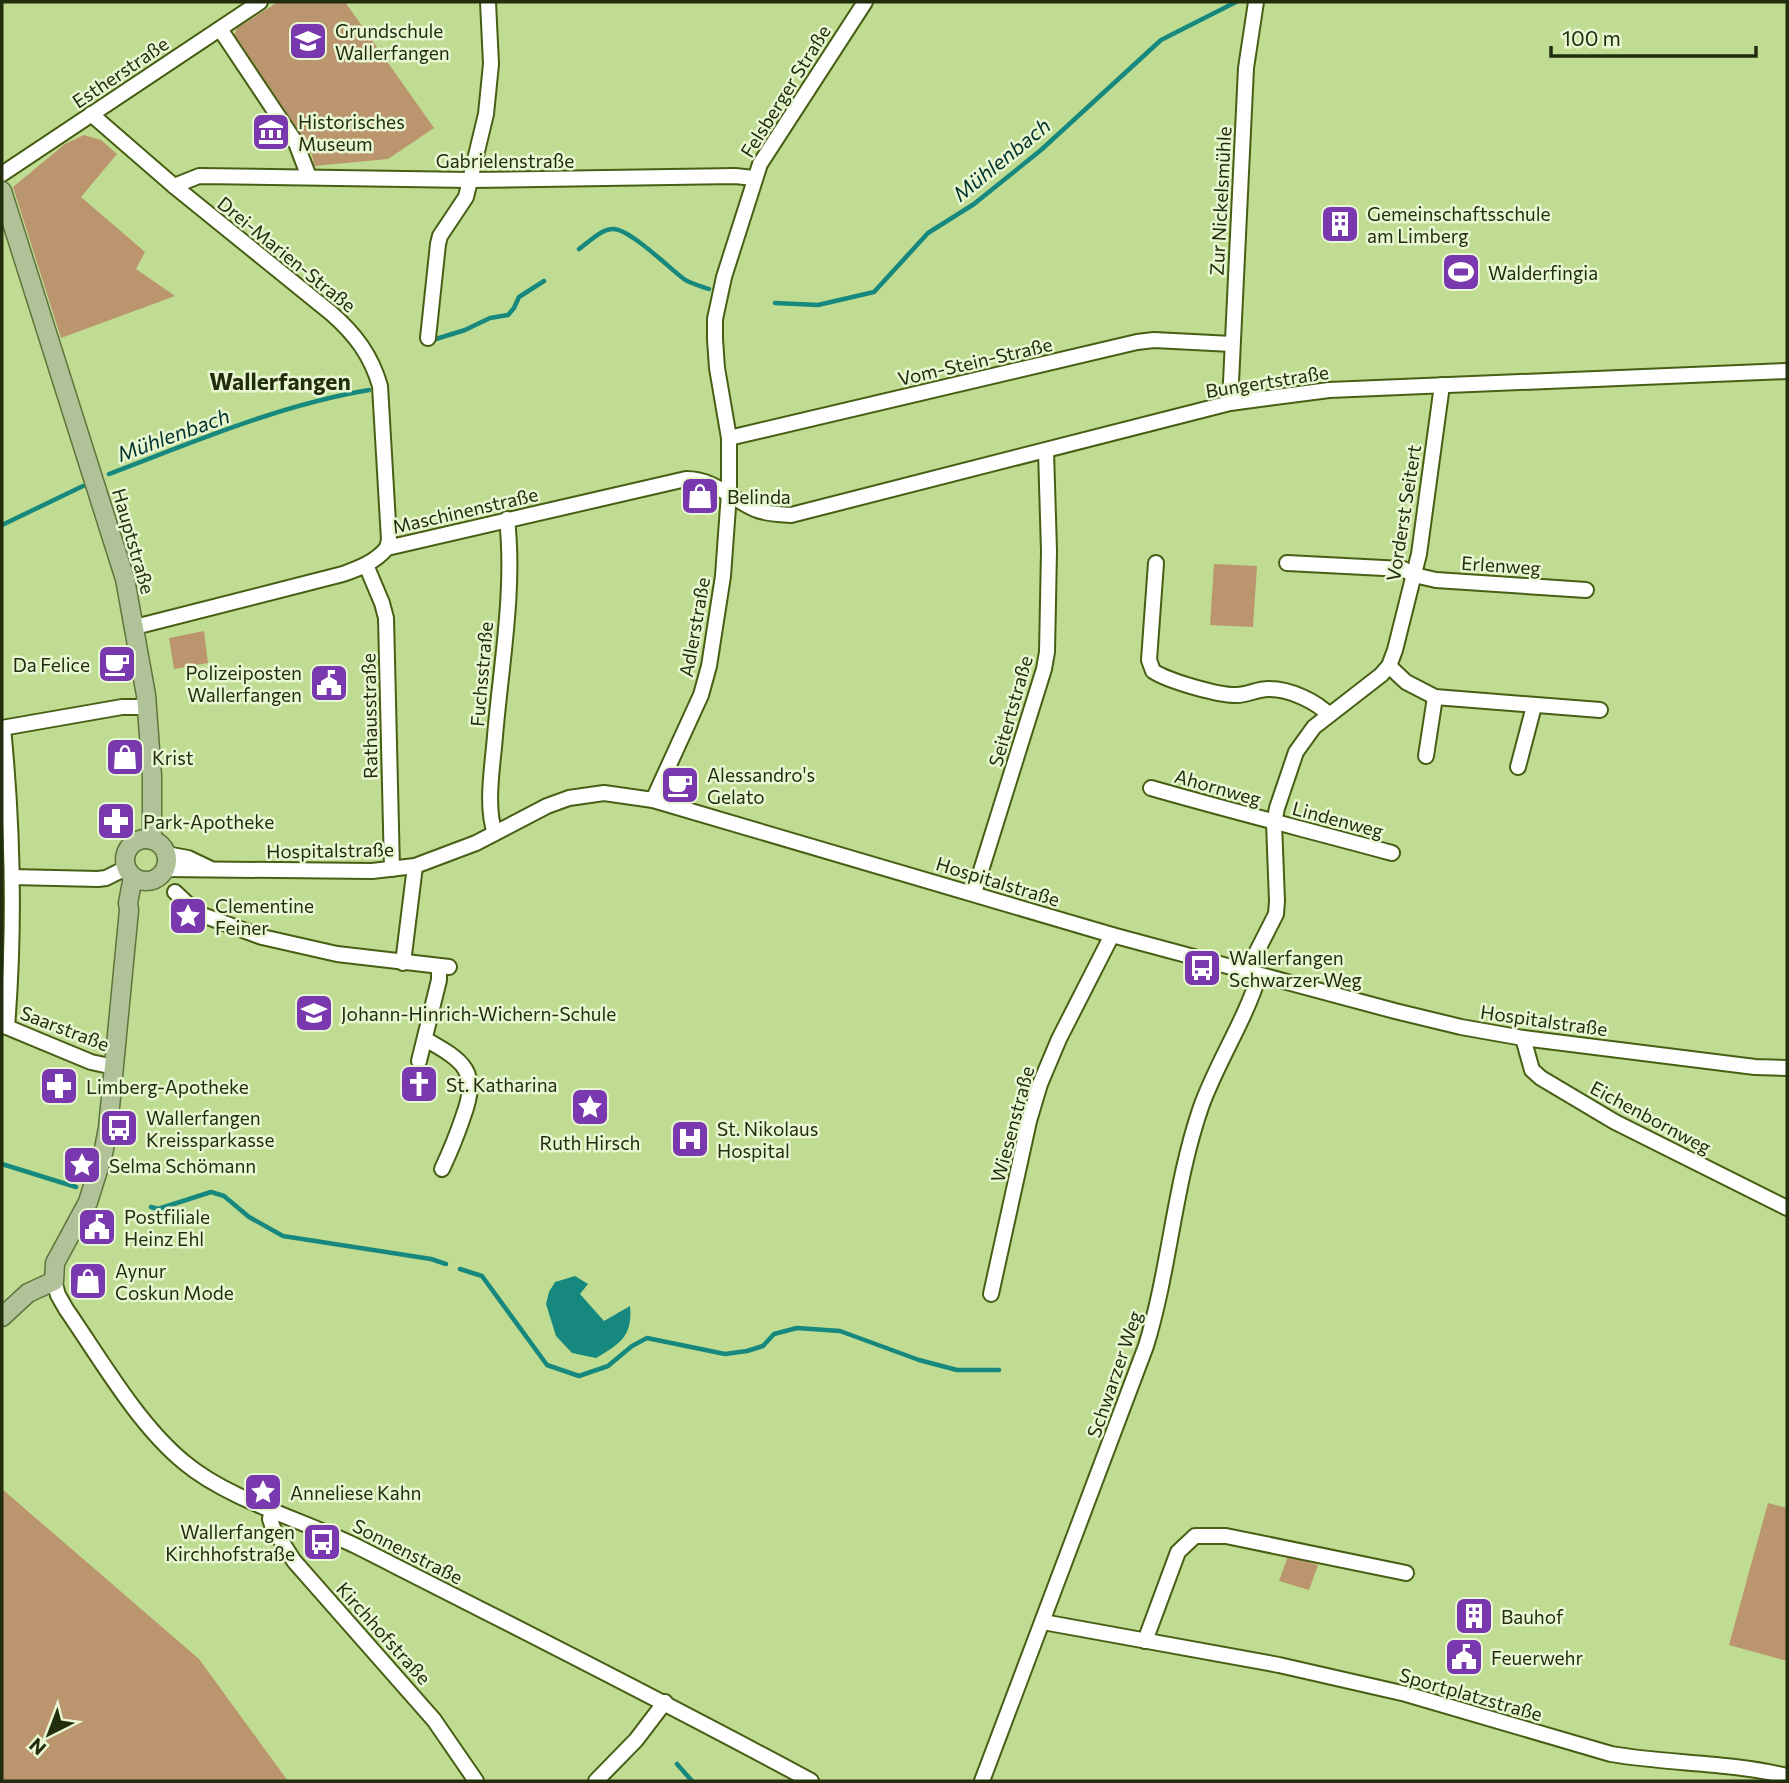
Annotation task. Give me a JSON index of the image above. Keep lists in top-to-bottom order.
{
  "streets": {
    "main road": ["Hauptstraße"],
    "street": [
      "Estherstraße",
      "Felsberger Straße",
      "Gabrielenstraße",
      "Zur Nickelsmühle",
      "Drei-Marien-Straße",
      "Vom-Stein-Straße",
      "Bungertstraße",
      "Maschinenstraße",
      "Vorderst Seitert",
      "Erlenweg",
      "Adlerstraße",
      "Fuchsstraße",
      "Seitertstraße",
      "Rathausstraße",
      "Ahornweg",
      "Lindenweg",
      "Hospitalstraße",
      "Saarstraße",
      "Eichenbornweg",
      "Wiesenstraße",
      "Schwarzer Weg",
      "Sonnenstraße",
      "Kirchhofstraße",
      "Sportplatzstraße"
    ]
  },
  "crossings": [
    ["Estherstraße", "Drei-Marien-Straße"],
    ["Felsberger Straße", "Gabrielenstraße"],
    ["Felsberger Straße", "Vom-Stein-Straße"],
    ["Felsberger Straße", "Bungertstraße"],
    ["Felsberger Straße", "Maschinenstraße"],
    ["Felsberger Straße", "Adlerstraße"],
    ["Gabrielenstraße", "Drei-Marien-Straße"],
    ["Zur Nickelsmühle", "Vom-Stein-Straße"],
    ["Zur Nickelsmühle", "Bungertstraße"],
    ["Drei-Marien-Straße", "Maschinenstraße"],
    ["Bungertstraße", "Maschinenstraße"],
    ["Bungertstraße", "Vorderst Seitert"],
    ["Bungertstraße", "Adlerstraße"],
    ["Bungertstraße", "Seitertstraße"],
    ["Maschinenstraße", "Hauptstraße"],
    ["Maschinenstraße", "Adlerstraße"],
    ["Maschinenstraße", "Fuchsstraße"],
    ["Maschinenstraße", "Rathausstraße"],
    ["Vorderst Seitert", "Erlenweg"],
    ["Hauptstraße", "Hospitalstraße"],
    ["Adlerstraße", "Hospitalstraße"],
    ["Fuchsstraße", "Hospitalstraße"],
    ["Seitertstraße", "Hospitalstraße"],
    ["Rathausstraße", "Hospitalstraße"],
    ["Ahornweg", "Lindenweg"],
    ["Hospitalstraße", "Eichenbornweg"],
    ["Hospitalstraße", "Wiesenstraße"],
    ["Hospitalstraße", "Schwarzer Weg"],
    ["Schwarzer Weg", "Sportplatzstraße"],
    ["Sonnenstraße", "Kirchhofstraße"]
  ],
  "districts": ["Wallerfangen"],
  "water": ["Mühlenbach"],
  "places": {
    "school or university": ["Grundschule Wallerfangen", "Johann-Hinrich-Wichern-Schule"],
    "museum": ["Historisches Museum"],
    "building": ["Gemeinschaftsschule am Limberg", "Bauhof"],
    "sports": ["Walderfingia"],
    "shop": ["Belinda", "Krist", "Aynur Coskun Mode"],
    "cafe": ["Da Felice", "Alessandro's Gelato"],
    "public building": ["Polizeiposten Wallerfangen", "Postfiliale Heinz Ehl", "Feuerwehr"],
    "pharmacy": ["Park-Apotheke", "Limberg-Apotheke"],
    "place": [
      "Clementine Feiner",
      "Ruth Hirsch",
      "Selma Schömann",
      "Anneliese Kahn"
    ],
    "bus stop": ["Wallerfangen Schwarzer Weg", "Wallerfangen Kreissparkasse", "Wallerfangen Kirchhofstraße"],
    "church": ["St. Katharina"],
    "hospital": ["St. Nikolaus Hospital"]
  },
  "scale_bar": "100 m",
  "north": "bottom left"
}
